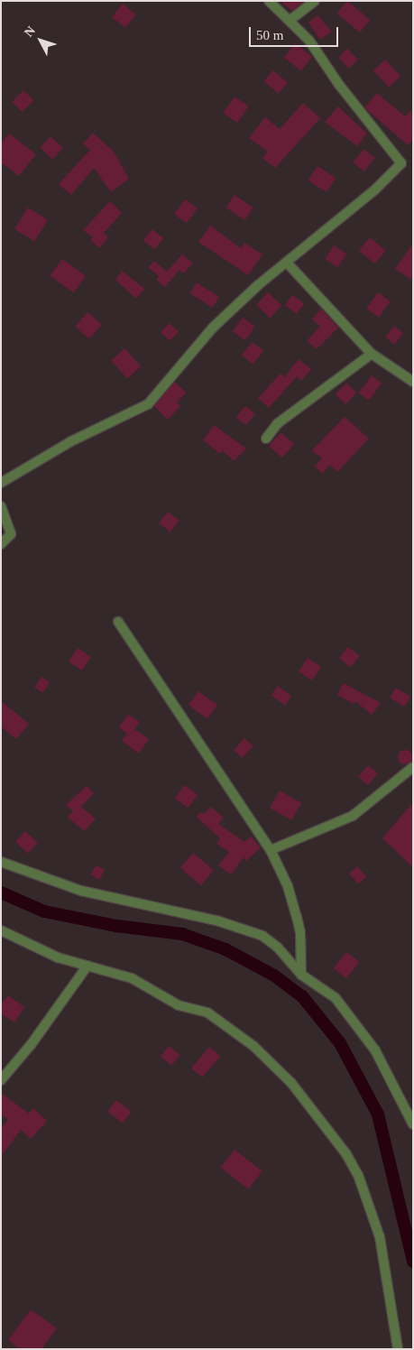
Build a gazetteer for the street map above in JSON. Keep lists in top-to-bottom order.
{
  "scale_bar": "50 m",
  "north": "top left"
}
